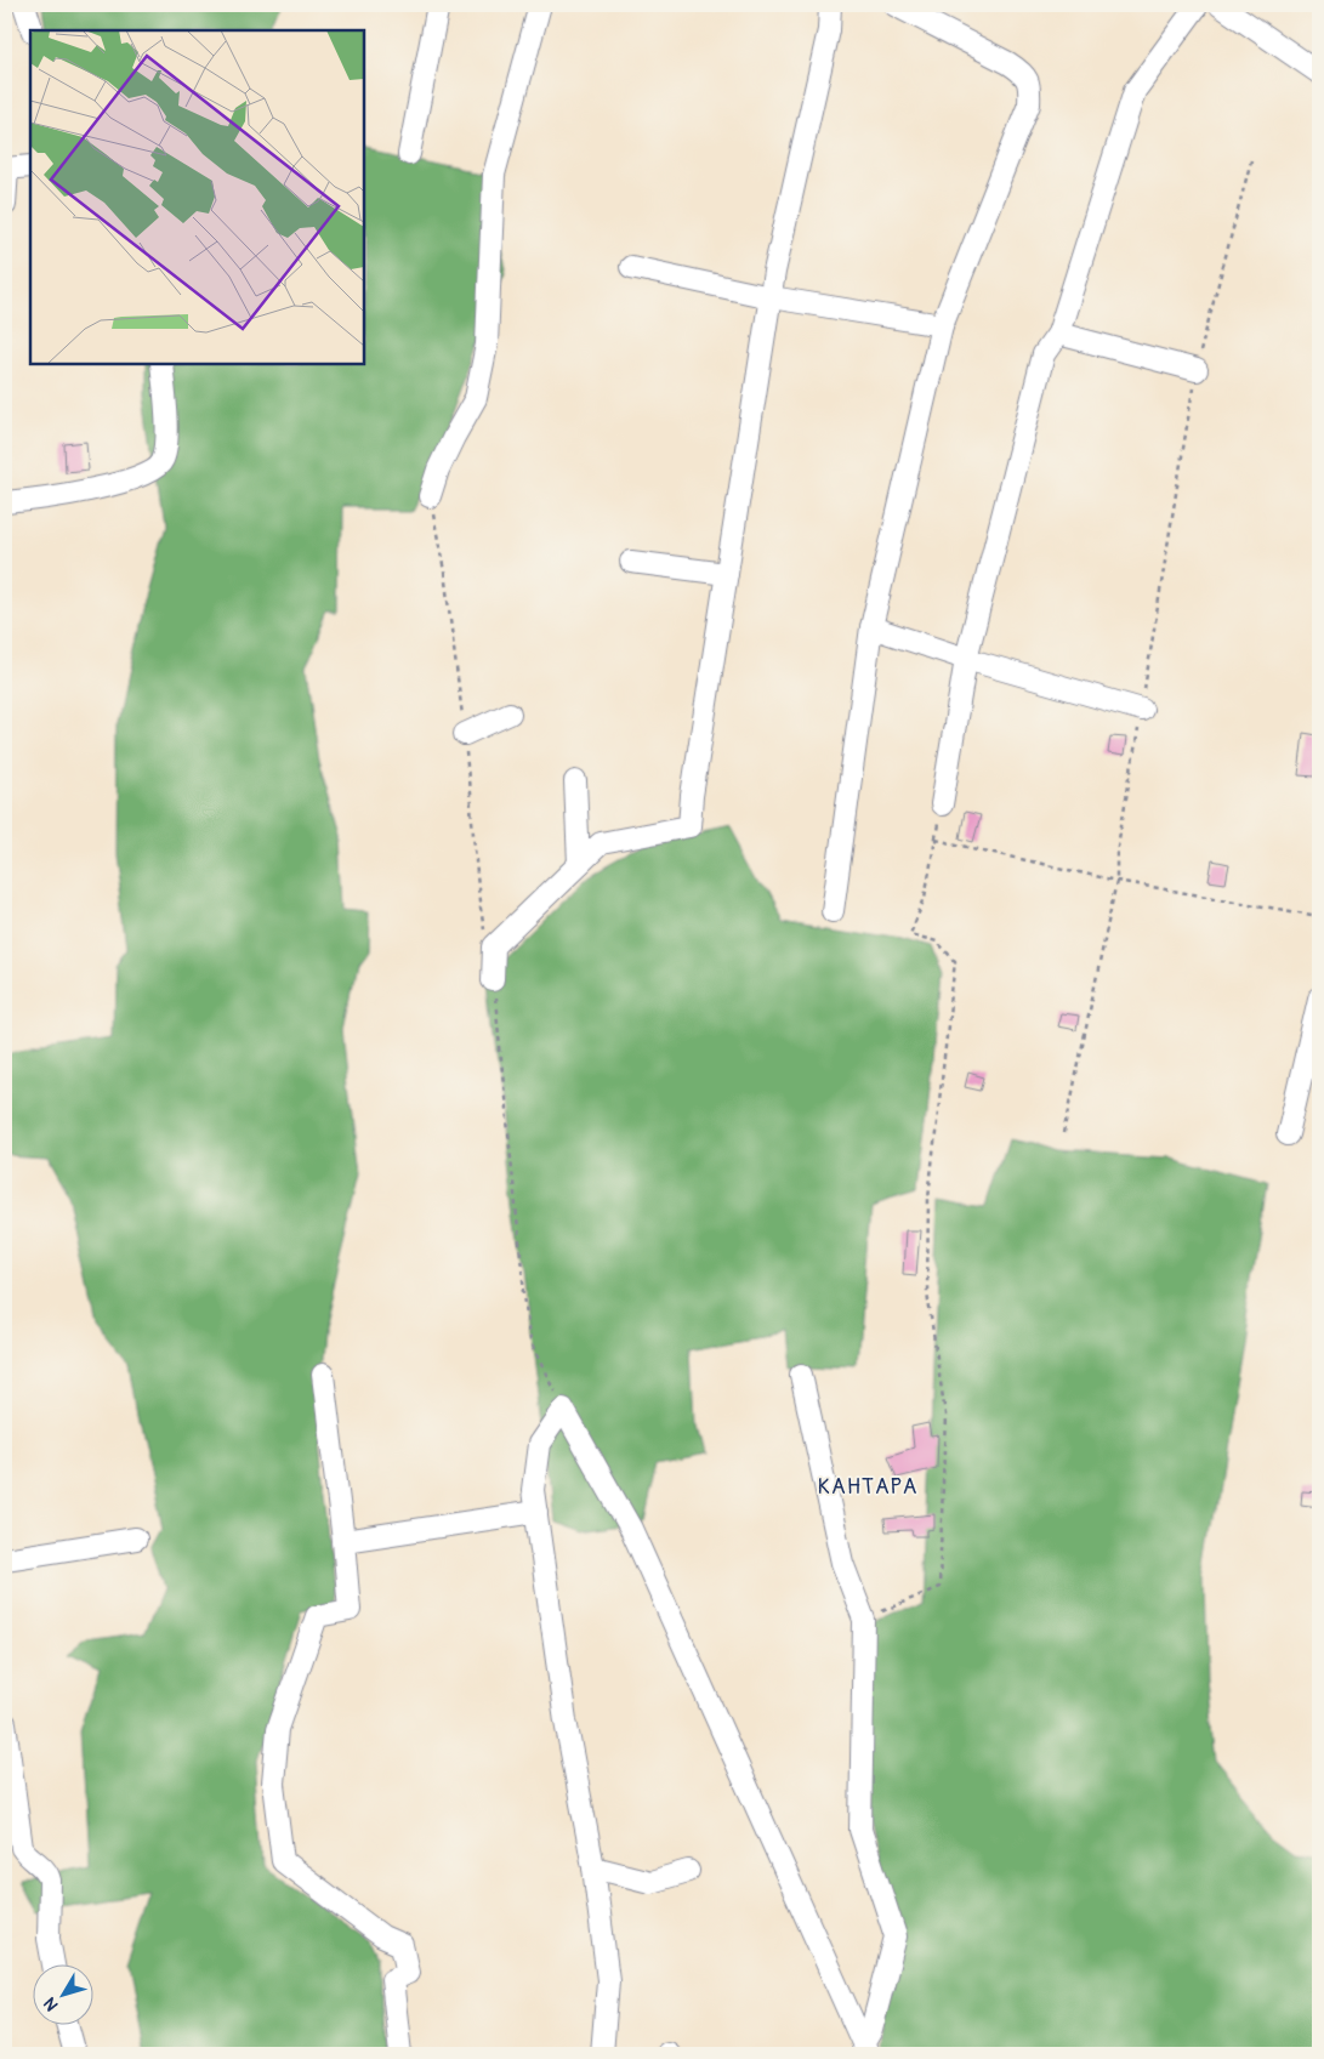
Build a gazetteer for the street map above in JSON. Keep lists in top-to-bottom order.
{
  "districts": ["КАНТАРА"],
  "north": "bottom left"
}
